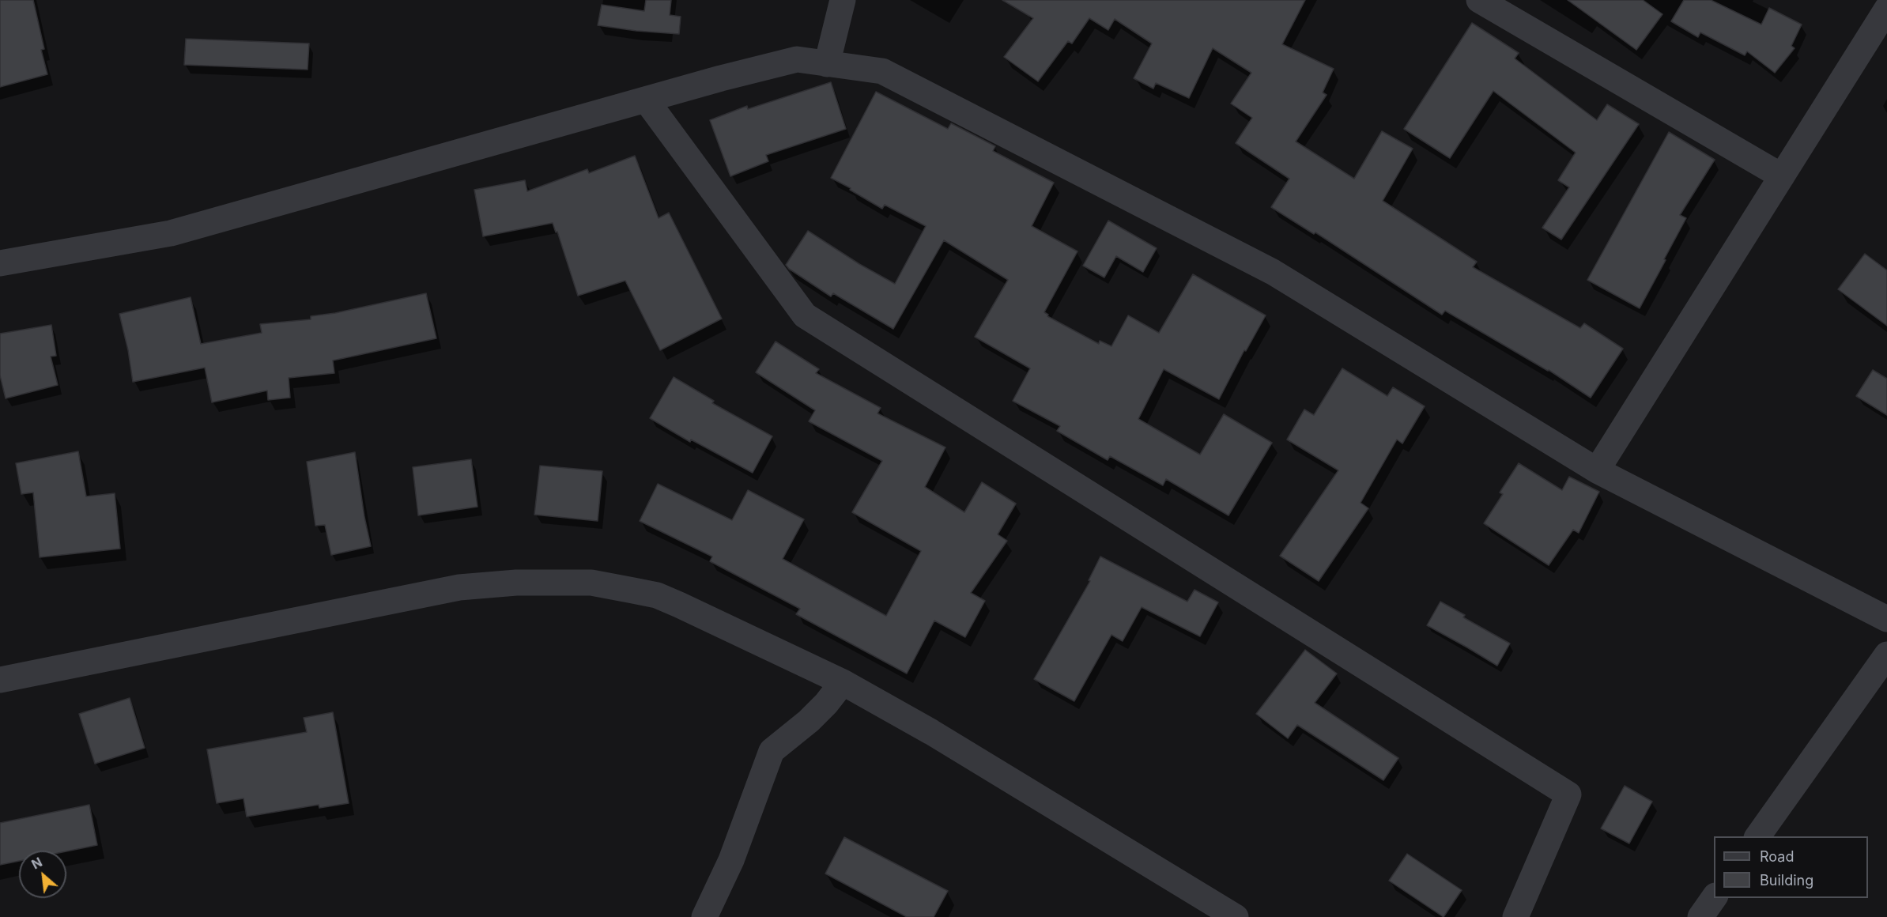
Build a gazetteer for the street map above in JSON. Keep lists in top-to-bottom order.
{
  "legend": ["Road", "Building"],
  "north": "top left"
}
